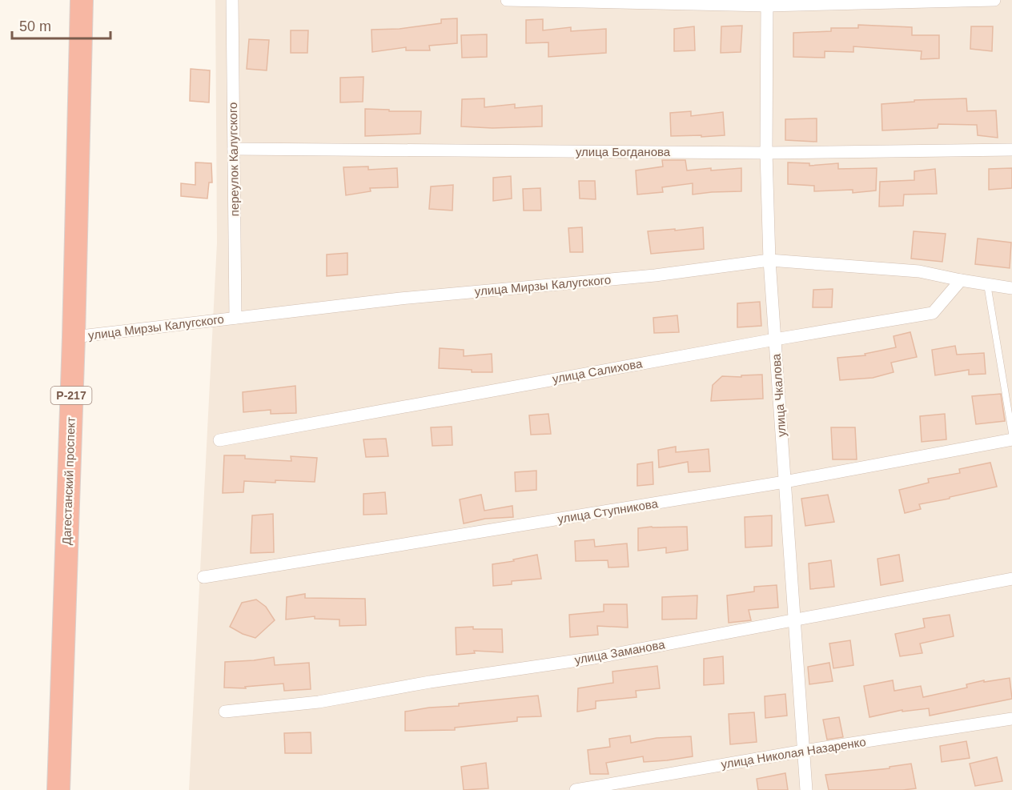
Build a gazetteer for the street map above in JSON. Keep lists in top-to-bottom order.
{
  "streets": {
    "highway": ["Р-217", "Дагестанский проспект"],
    "street": [
      "улица Богданова",
      "переулок Калугского",
      "улица Мирзы Калугского",
      "улица Салихова",
      "улица Чкалова",
      "улица Ступникова",
      "улица Заманова",
      "улица Николая Назаренко"
    ]
  },
  "crossings": [
    ["улица Богданова", "переулок Калугского"],
    ["улица Богданова", "улица Чкалова"],
    ["переулок Калугского", "улица Мирзы Калугского"],
    ["улица Мирзы Калугского", "улица Салихова"],
    ["улица Мирзы Калугского", "улица Чкалова"],
    ["улица Мирзы Калугского", "Дагестанский проспект"],
    ["улица Салихова", "улица Чкалова"],
    ["улица Чкалова", "улица Ступникова"],
    ["улица Чкалова", "улица Заманова"],
    ["улица Чкалова", "улица Николая Назаренко"]
  ],
  "scale_bar": "50 m"
}
